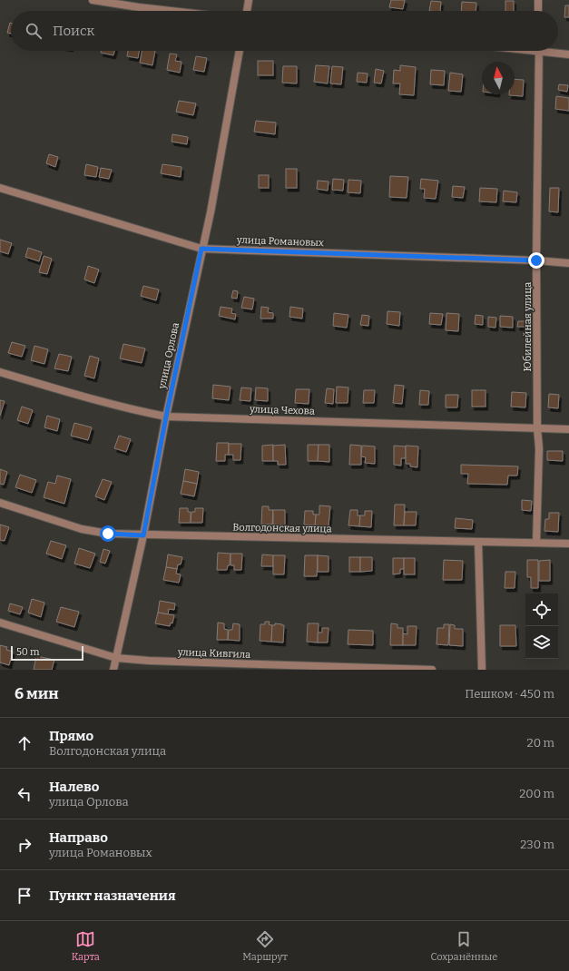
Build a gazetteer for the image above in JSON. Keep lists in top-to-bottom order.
{
  "streets": {
    "street": [
      "улица Романовых",
      "Юбилейная улица",
      "улица Орлова",
      "улица Чехова",
      "Волгодонская улица",
      "улица Кивгила"
    ]
  },
  "crossings": [
    ["улица Романовых", "Юбилейная улица"],
    ["улица Романовых", "улица Орлова"],
    ["Юбилейная улица", "улица Чехова"],
    ["Юбилейная улица", "Волгодонская улица"],
    ["улица Орлова", "улица Чехова"],
    ["улица Орлова", "Волгодонская улица"],
    ["улица Орлова", "улица Кивгила"]
  ],
  "scale_bar": "50 m",
  "north": "top",
  "page": {
    "search": "Поиск",
    "scale": "50 m",
    "heading": ["6 мин", "Пешком · 450 m"],
    "list": [
      ["Прямо", "Волгодонская улица", "20 m"],
      ["Налево", "улица Орлова", "200 m"],
      ["Направо", "улица Романовых", "230 m"],
      "Пункт назначения"
    ],
    "nav": ["Карта", "Маршрут", "Сохранённые"]
  }
}
